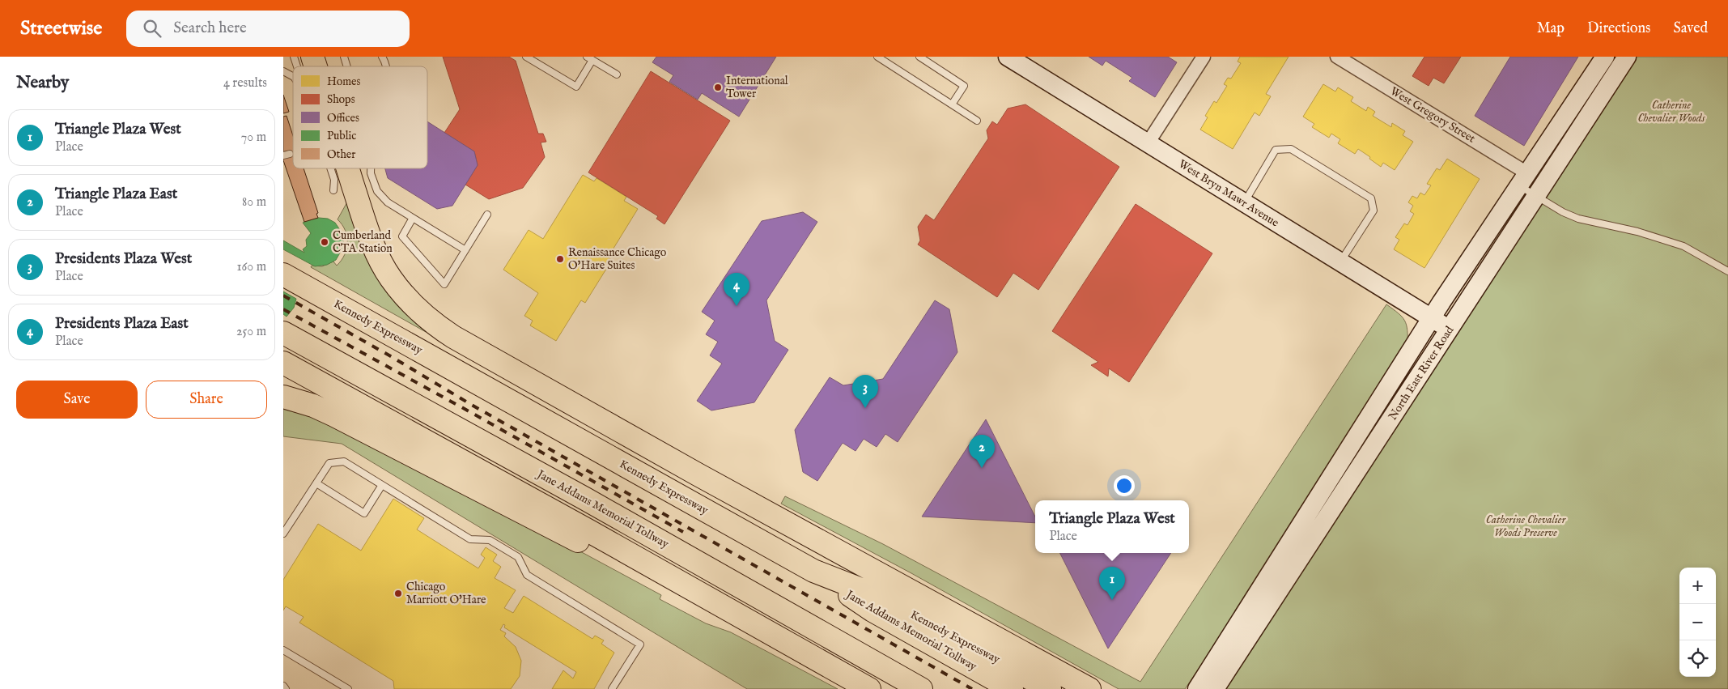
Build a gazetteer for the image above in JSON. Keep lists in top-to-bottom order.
{
  "streets": {
    "highway": ["Kennedy Expressway", "Jane Addams Memorial Tollway"],
    "main road": ["West Bryn Mawr Avenue", "North East River Road"],
    "street": ["West Gregory Street"]
  },
  "crossings": [
    ["West Gregory Street", "North East River Road"],
    ["West Bryn Mawr Avenue", "North East River Road"],
    ["Kennedy Expressway", "Jane Addams Memorial Tollway"]
  ],
  "parks": ["Catherine Chevalier Woods", "Catherine Chevalier Woods Preserve"],
  "places": [
    "International Tower",
    "Cumberland CTA Station",
    "Renaissance Chicago O'Hare Suites",
    "Chicago Marriott O'Hare"
  ],
  "legend": [
    "Homes",
    "Shops",
    "Offices",
    "Public",
    "Other"
  ],
  "page": {
    "header": "Streetwise",
    "search": "Search here",
    "nav": ["Map", "Directions", "Saved"],
    "heading": ["Nearby", "4 results"],
    "list": [
      {
        "mark": "1",
        "name": "Triangle Plaza West",
        "note": "Place",
        "value": "70 m"
      },
      {
        "mark": "2",
        "name": "Triangle Plaza East",
        "note": "Place",
        "value": "80 m"
      },
      {
        "mark": "3",
        "name": "Presidents Plaza West",
        "note": "Place",
        "value": "160 m"
      },
      {
        "mark": "4",
        "name": "Presidents Plaza East",
        "note": "Place",
        "value": "250 m"
      }
    ],
    "pins": [
      "4",
      "3",
      "2",
      "1"
    ],
    "buttons": ["Save", "Share"],
    "popup": ["Triangle Plaza West", "Place"],
    "map_buttons": ["+", "−"]
  }
}
